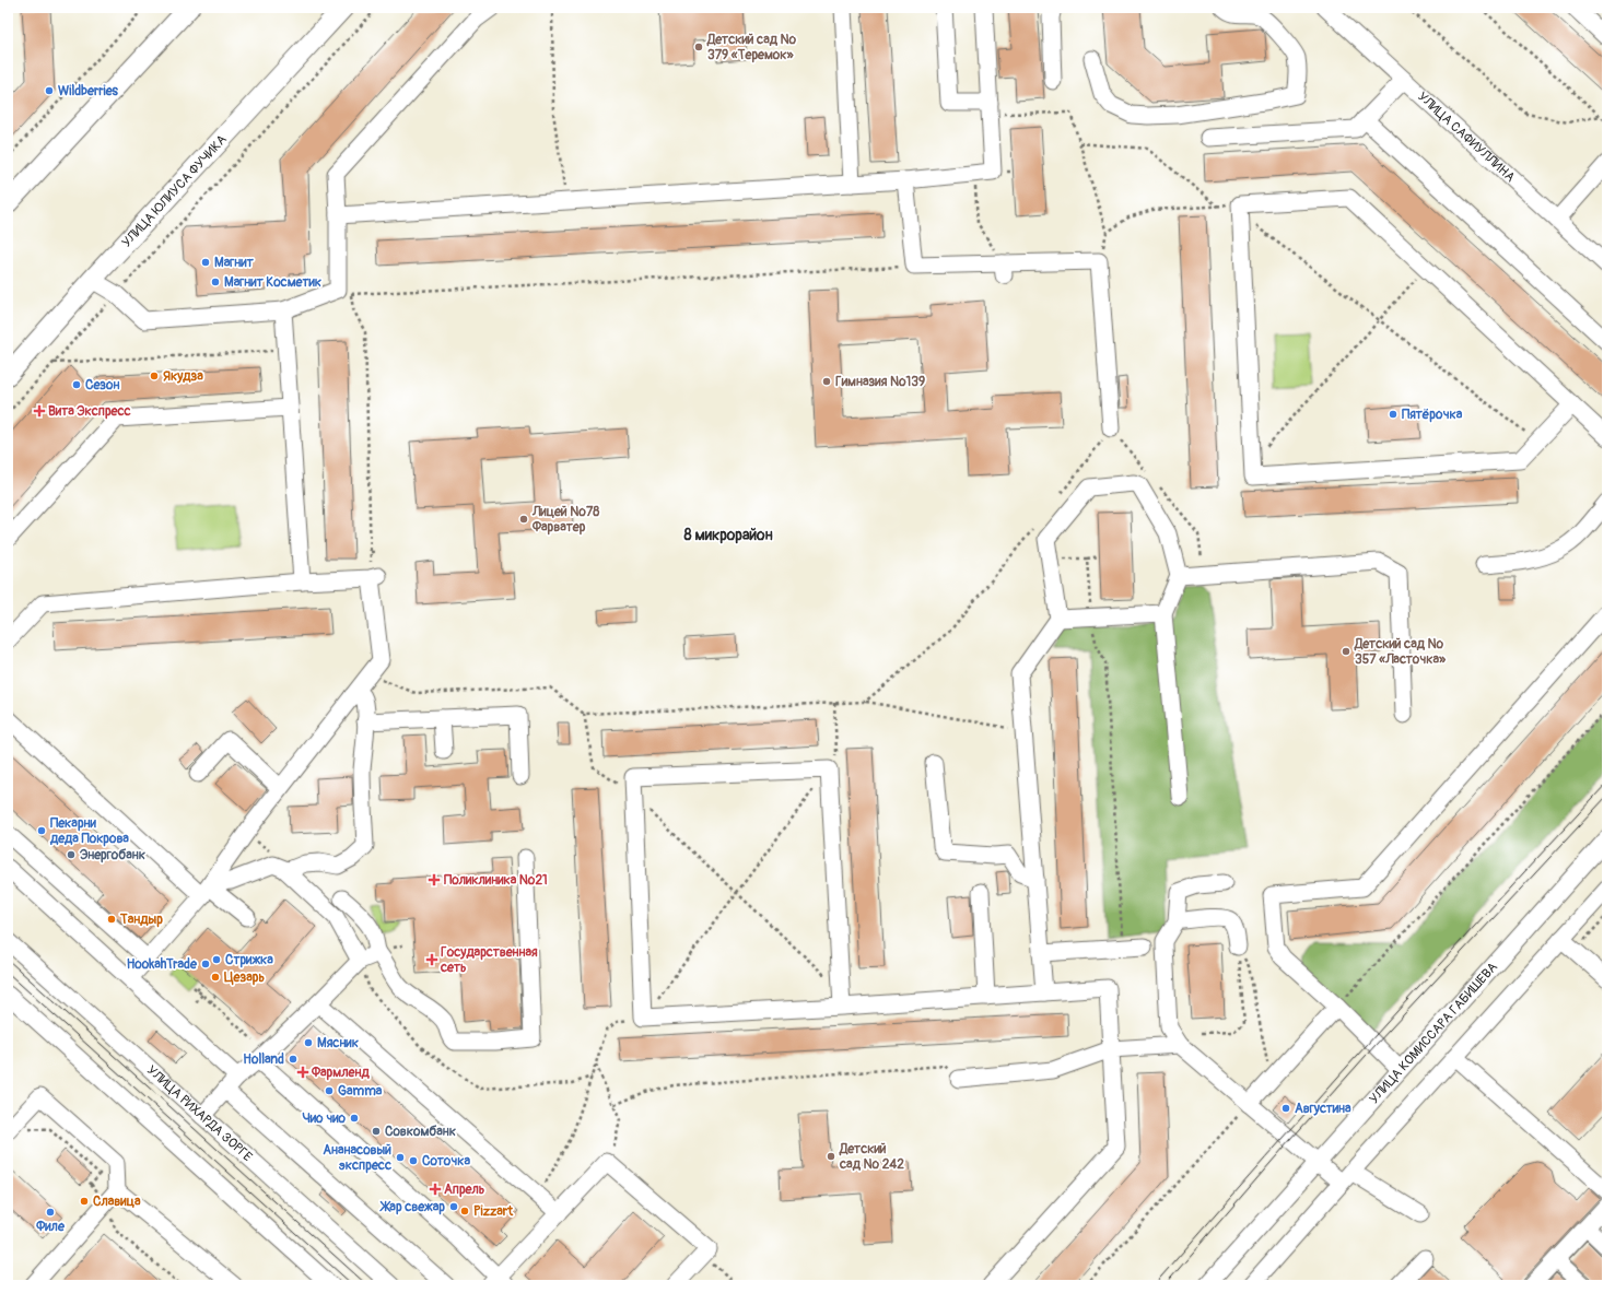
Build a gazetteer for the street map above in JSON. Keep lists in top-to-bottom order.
{
  "streets": {
    "main road": ["УЛИЦА ЮЛИУСА ФУЧИКА"],
    "street": ["УЛИЦА САФИУЛЛИНА", "УЛИЦА КОМИССАРА ГАБИШЕВА", "УЛИЦА РИХАРДА ЗОРГЕ"]
  },
  "districts": ["8 микрорайон"],
  "places": {
    "other": [
      "Детский сад № 379 «Теремок»",
      "Wildberries",
      "Магнит",
      "Магнит Косметик",
      "Якудза",
      "Гимназия №139",
      "Сезон",
      "Пятёрочка",
      "Лицей №78 Фарватер",
      "Детский сад № 357 «Ласточка»",
      "Пекарни деда Покрова",
      "Энергобанк",
      "Тандыр",
      "Стрижка",
      "HookahTrade",
      "Цезарь",
      "Мясник",
      "Holland",
      "Gamma",
      "Августина",
      "Чио чио",
      "Совкомбанк",
      "Детский сад № 242",
      "Ананасовый экспресс",
      "Соточка",
      "Славица",
      "Жар свежар",
      "Pizzart",
      "Филе"
    ],
    "health": [
      "Вита Экспресс",
      "Поликлиника №21",
      "Государственная сеть",
      "Фармленд",
      "Апрель"
    ]
  }
}
